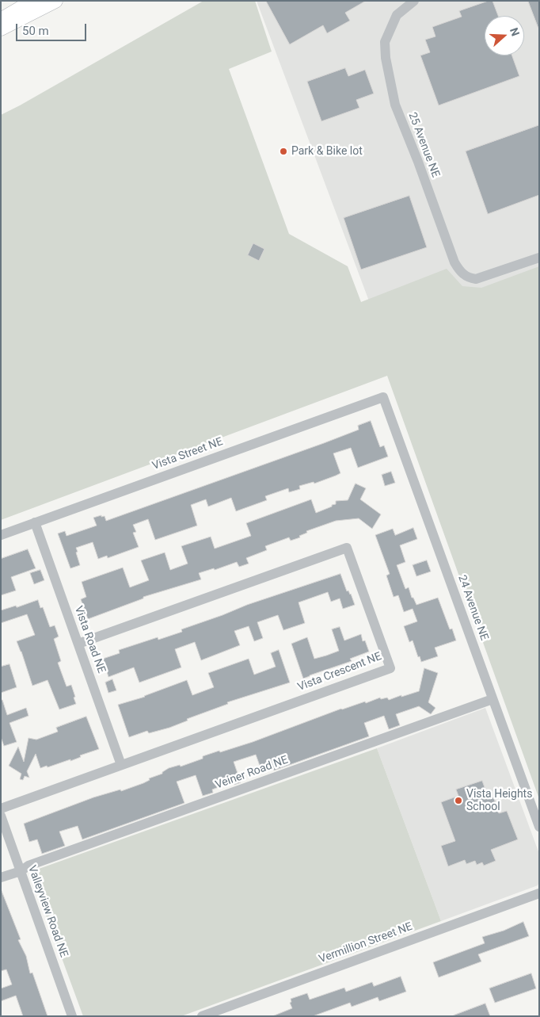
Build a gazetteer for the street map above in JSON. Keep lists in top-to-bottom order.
{
  "streets": {
    "street": [
      "25 Avenue NE",
      "Vista Street NE",
      "24 Avenue NE",
      "Vista Road NE",
      "Vista Crescent NE",
      "Veiner Road NE",
      "Valleyview Road NE",
      "Vermillion Street NE"
    ]
  },
  "crossings": [
    ["Vista Street NE", "24 Avenue NE"],
    ["Vista Street NE", "Vista Road NE"],
    ["24 Avenue NE", "Veiner Road NE"],
    ["Vista Road NE", "Vista Crescent NE"],
    ["Veiner Road NE", "Valleyview Road NE"]
  ],
  "places": ["Park & Bike lot", "Vista Heights School"],
  "scale_bar": "50 m",
  "north": "right"
}
